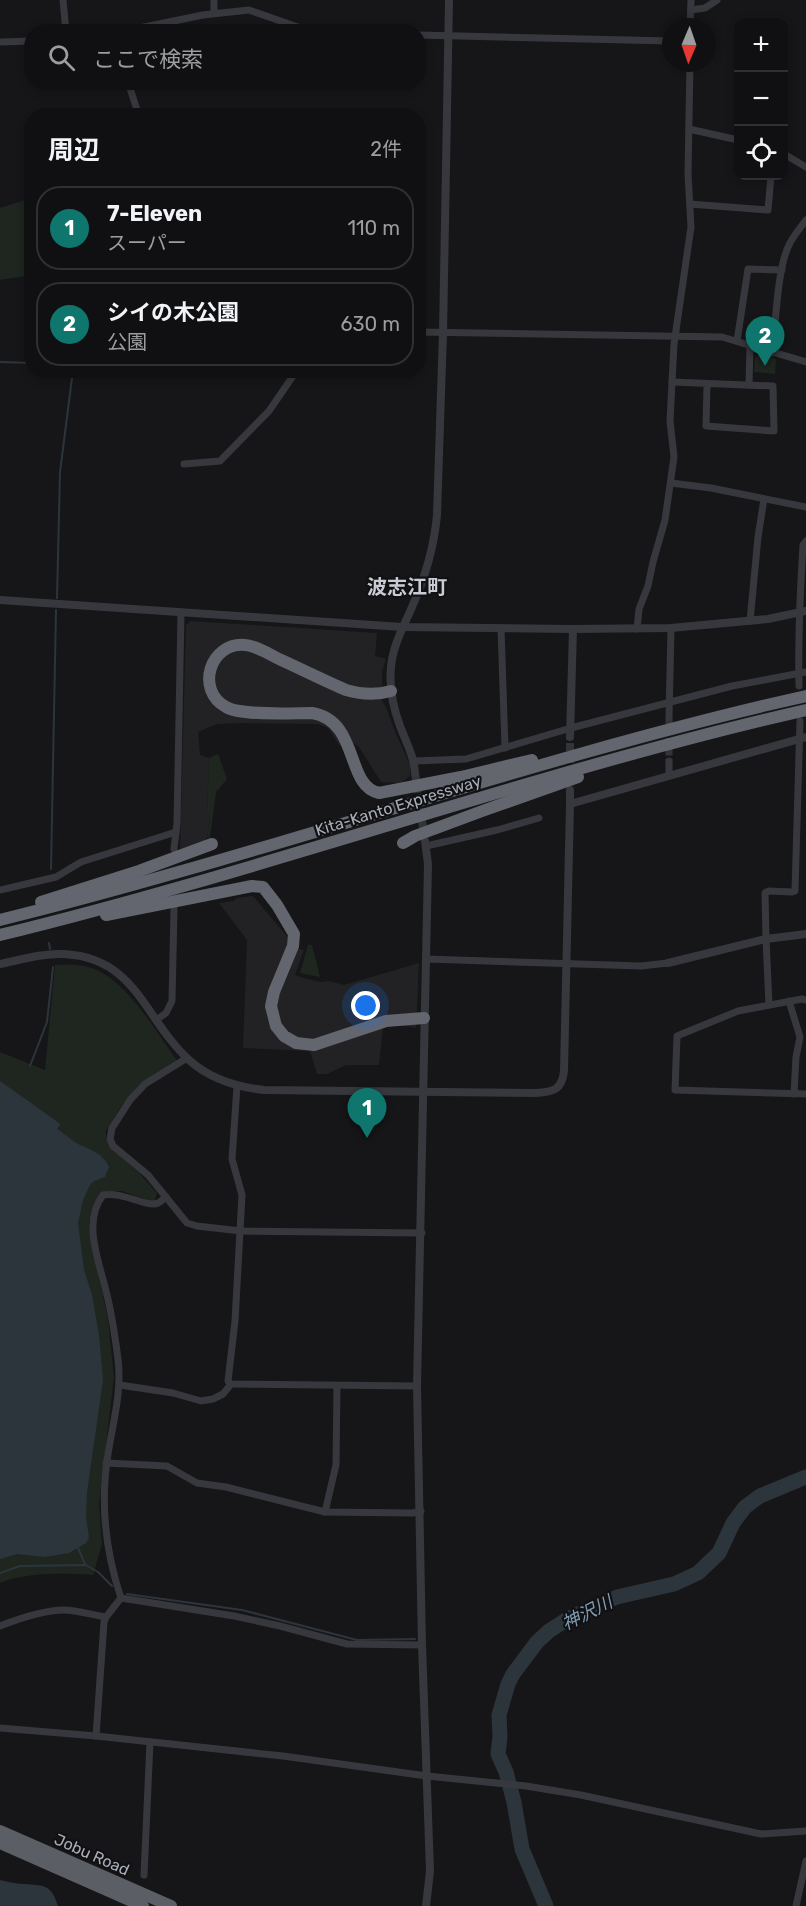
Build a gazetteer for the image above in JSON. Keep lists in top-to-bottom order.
{
  "streets": {
    "highway": ["Kita-Kanto Expressway", "Jobu Road"]
  },
  "districts": ["波志江町"],
  "water": ["神沢川"],
  "north": "bottom",
  "page": {
    "map_buttons": ["+", "−"],
    "search": "ここで検索",
    "heading": ["周辺", "2件"],
    "list": [
      {
        "mark": "1",
        "name": "7-Eleven",
        "note": "スーパー",
        "value": "110 m"
      },
      {
        "mark": "2",
        "name": "シイの木公園",
        "note": "公園",
        "value": "630 m"
      }
    ],
    "pins": ["2", "1"]
  }
}
